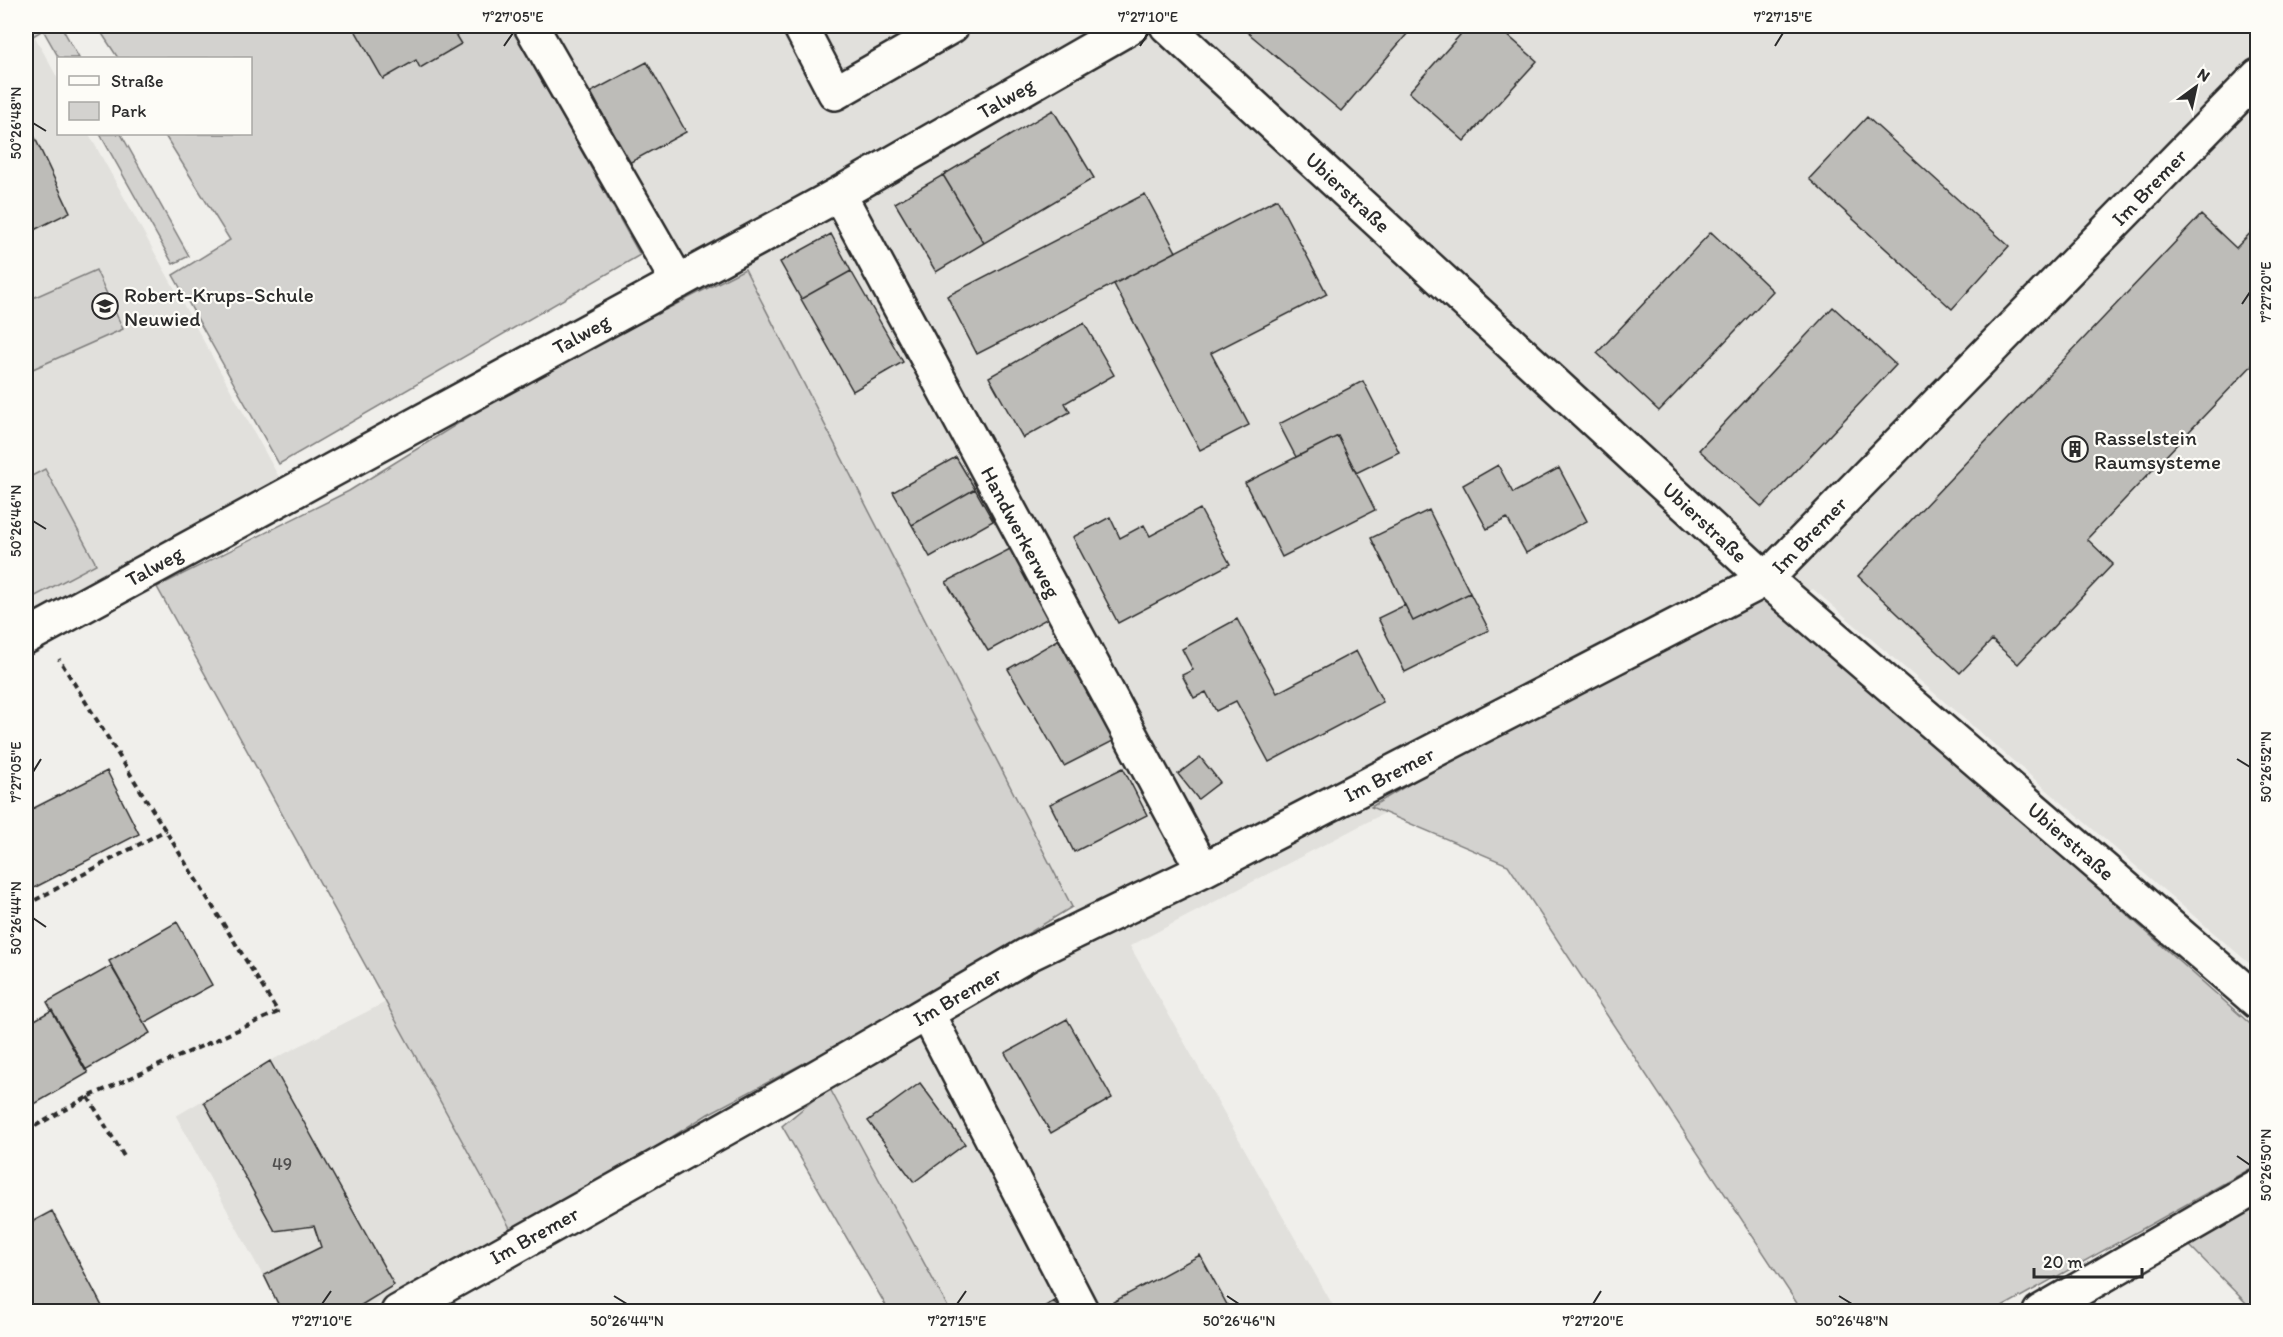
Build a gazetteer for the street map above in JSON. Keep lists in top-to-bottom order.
{
  "streets": {
    "street": [
      "Talweg",
      "Im Bremer",
      "Ubierstraße",
      "Handwerkerweg"
    ]
  },
  "crossings": [
    ["Talweg", "Handwerkerweg"],
    ["Im Bremer", "Ubierstraße"],
    ["Im Bremer", "Handwerkerweg"]
  ],
  "places": {
    "school or university": ["Robert-Krups-Schule Neuwied"],
    "building": ["Rasselstein Raumsysteme"]
  },
  "house_numbers": ["49"],
  "legend": ["Straße", "Park"],
  "scale_bar": "20 m",
  "north": "top right",
  "coordinates": [
    "7°27'05\"E",
    "7°27'10\"E",
    "7°27'15\"E",
    "50°26'48\"N",
    "7°27'20\"E",
    "50°26'46\"N",
    "50°26'52\"N",
    "50°26'44\"N",
    "50°26'50\"N"
  ]
}
